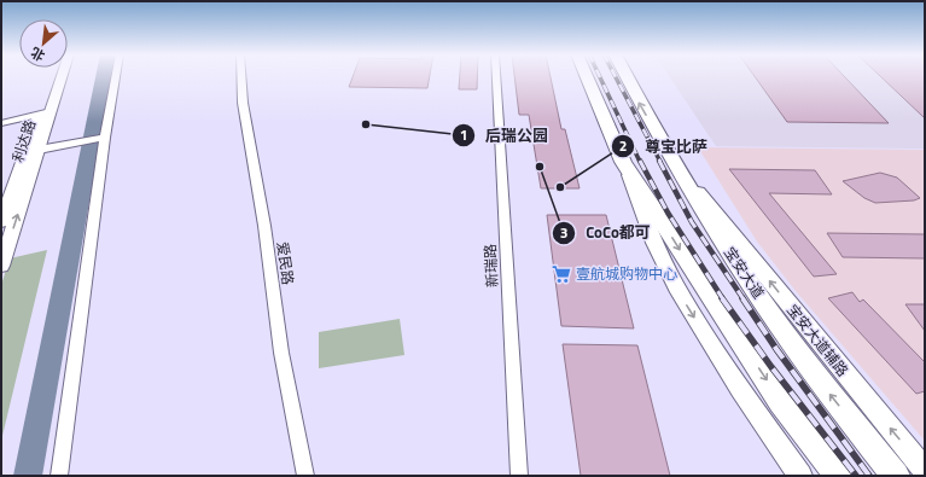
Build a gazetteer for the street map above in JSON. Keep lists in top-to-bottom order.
{
  "streets": {
    "main road": ["宝安大道", "宝安大道辅路"],
    "street": ["利达路", "爱民路", "新瑞路"]
  },
  "crossings": [
    ["宝安大道", "宝安大道辅路"]
  ],
  "places": {
    "other": ["后瑞公园", "CoCo都可", "尊宝比萨"],
    "supermarket": ["壹航城购物中心"]
  },
  "north": "bottom left"
}
